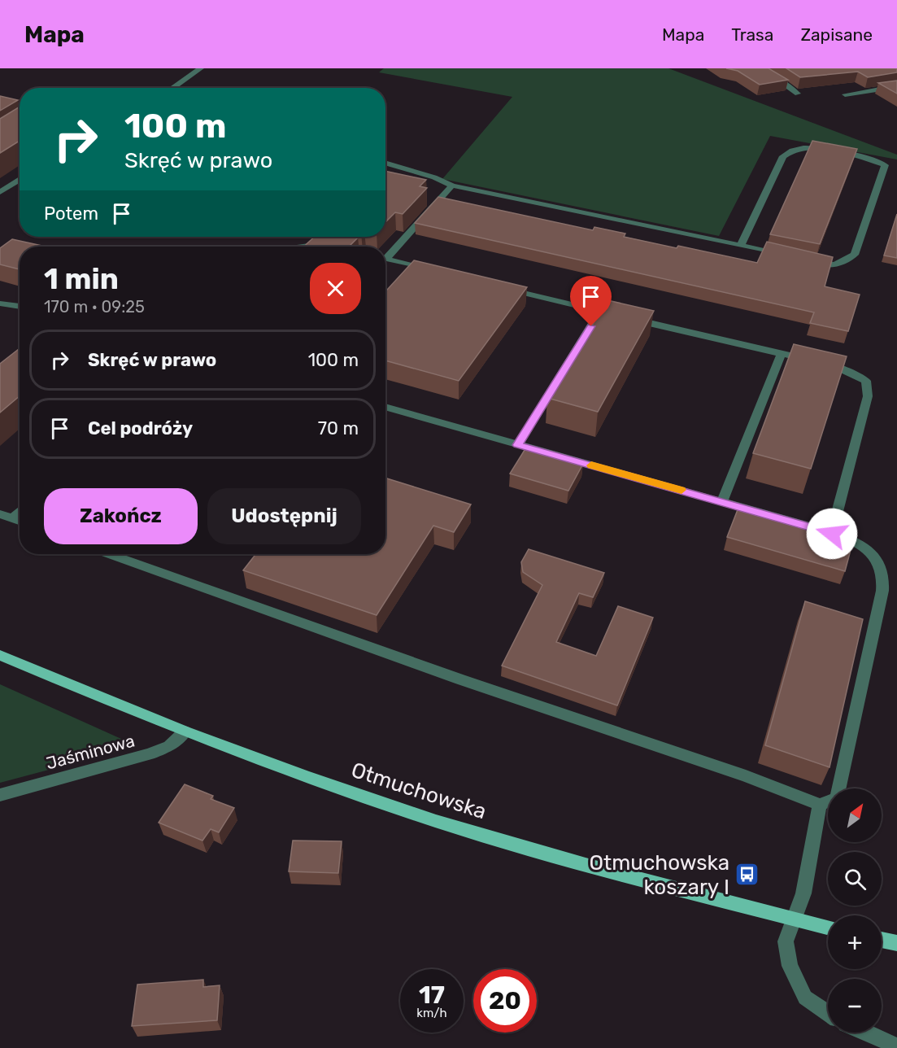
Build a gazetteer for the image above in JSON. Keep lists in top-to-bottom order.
{
  "streets": {
    "main road": ["Otmuchowska"],
    "street": ["Jaśminowa"]
  },
  "crossings": [
    ["Jaśminowa", "Otmuchowska"]
  ],
  "places": {
    "bus stop": ["Otmuchowska koszary I"]
  },
  "north": "top right",
  "page": {
    "header": "Mapa",
    "nav": ["Mapa", "Trasa", "Zapisane"],
    "turn": ["100 m", "Skręć w prawo"],
    "then": "Potem",
    "heading": ["1 min", "170 m · 09:25"],
    "list": [
      {
        "name": "Skręć w prawo",
        "value": "100 m"
      },
      {
        "name": "Cel podróży",
        "value": "70 m"
      }
    ],
    "buttons": ["Zakończ", "Udostępnij"],
    "map_buttons": ["+", "−"],
    "speed": "17 km/h",
    "limit": "20"
  }
}
